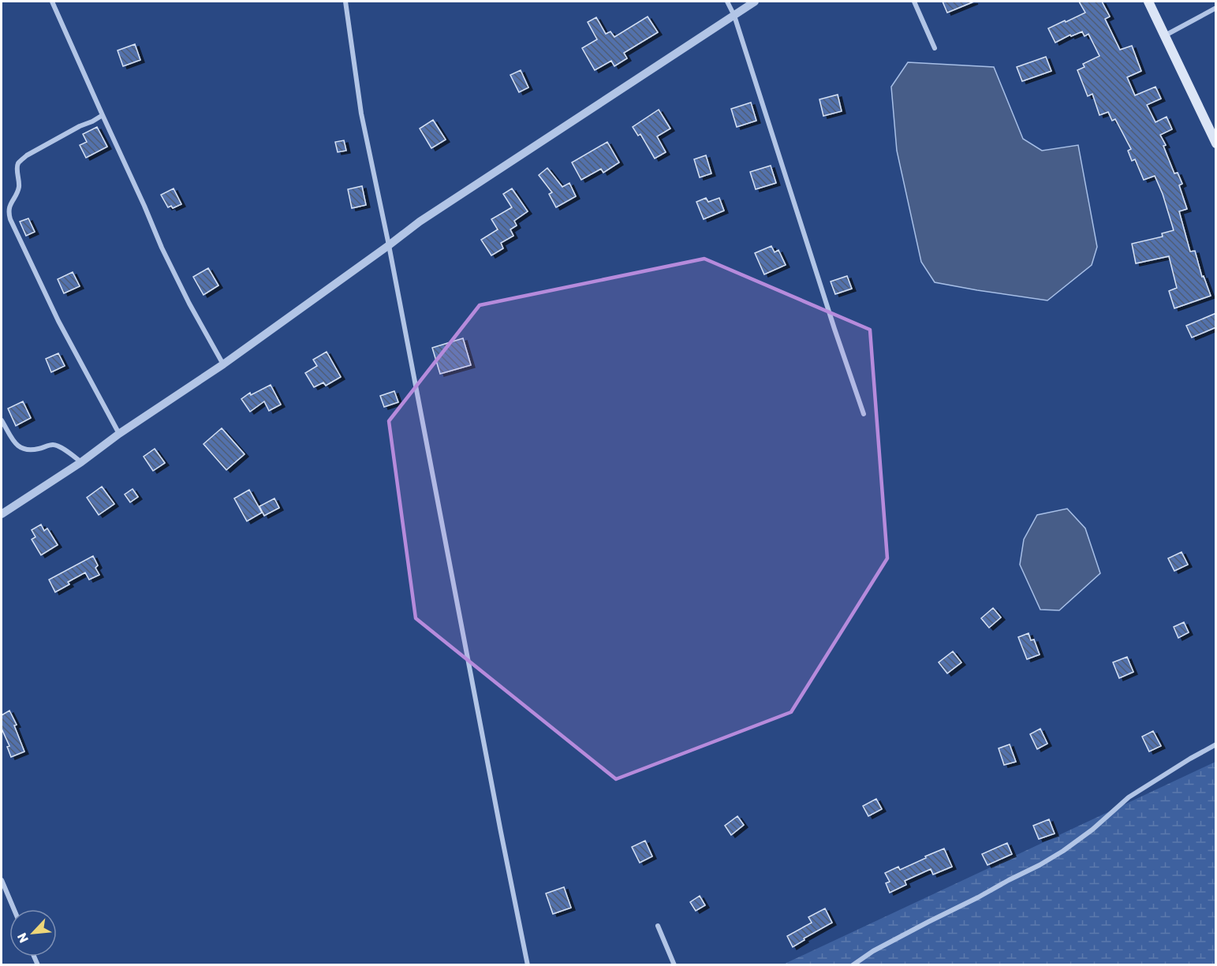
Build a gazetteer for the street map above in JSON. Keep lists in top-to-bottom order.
{
  "north": "bottom left"
}
